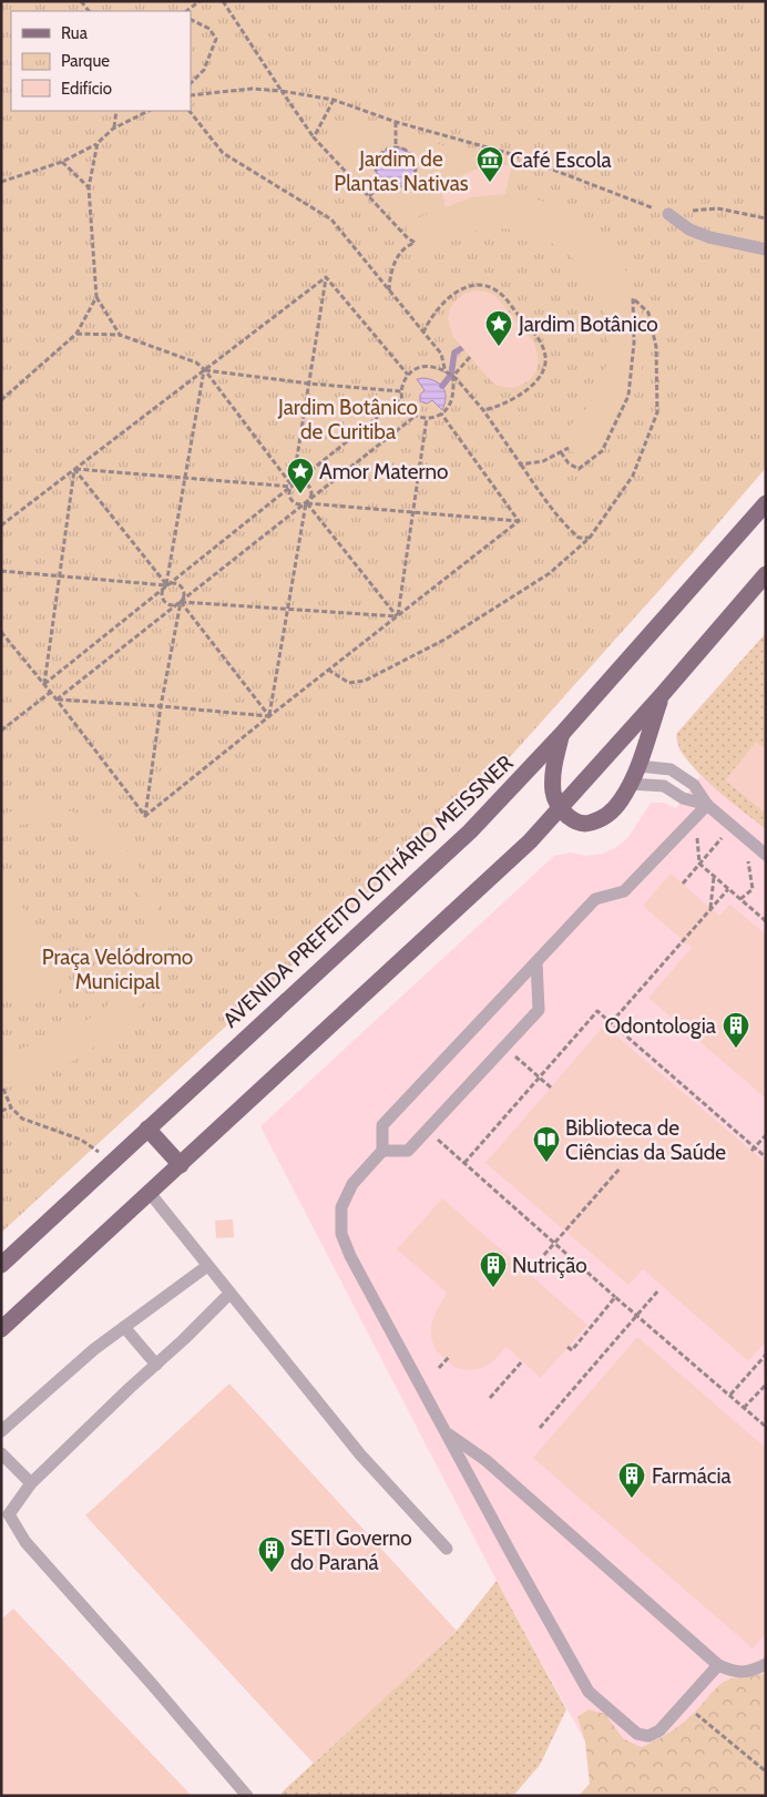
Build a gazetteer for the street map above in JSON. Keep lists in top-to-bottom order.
{
  "streets": {
    "main road": ["AVENIDA PREFEITO LOTHÁRIO MEISSNER"]
  },
  "parks": ["Jardim de Plantas Nativas", "Jardim Botânico de Curitiba", "Praça Velódromo Municipal"],
  "places": {
    "museum": ["Café Escola"],
    "place": ["Jardim Botânico", "Amor Materno"],
    "building": [
      "Odontologia",
      "Nutrição",
      "Farmácia",
      "SETI Governo do Paraná"
    ],
    "library": ["Biblioteca de Ciências da Saúde"]
  },
  "legend": ["Rua", "Parque", "Edifício"]
}
